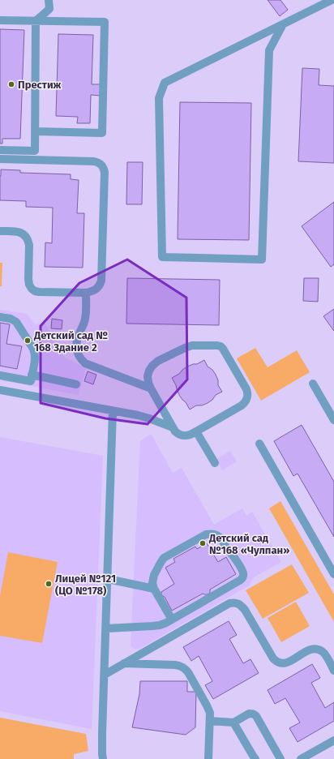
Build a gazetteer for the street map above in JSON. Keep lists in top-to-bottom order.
{
  "places": [
    "Престиж",
    "Детский сад № 168 Здание 2",
    "Детский сад №168 «Чулпан»",
    "Лицей №121 (ЦО №178)"
  ]
}
